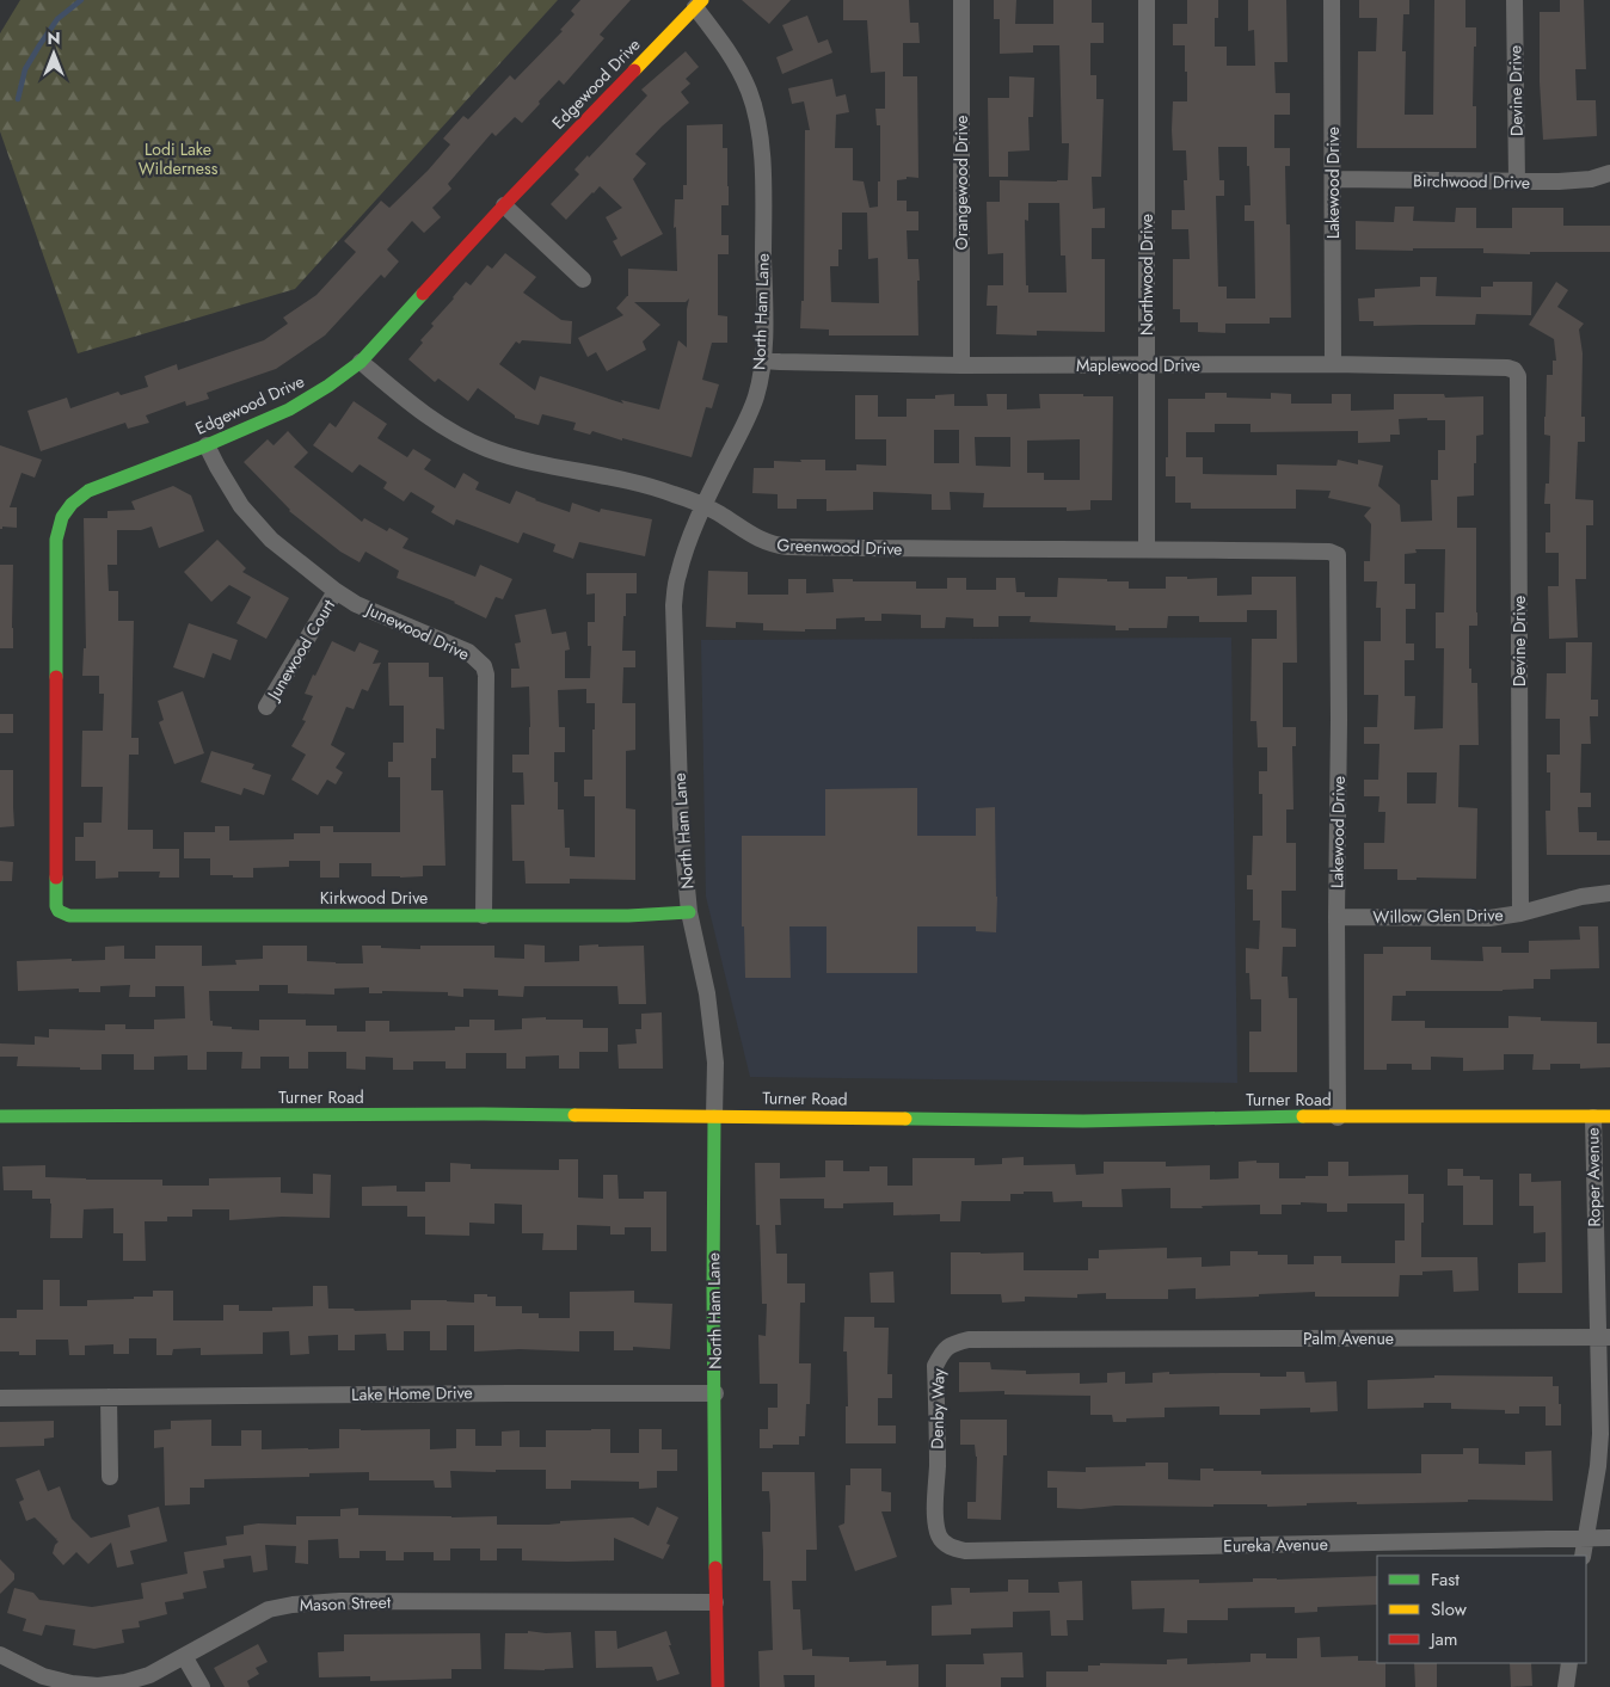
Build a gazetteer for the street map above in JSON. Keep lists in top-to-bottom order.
{
  "streets": {
    "main road": [
      "Edgewood Drive",
      "North Ham Lane",
      "Kirkwood Drive",
      "Turner Road"
    ],
    "street": [
      "Devine Drive",
      "Birchwood Drive",
      "Orangewood Drive",
      "Lakewood Drive",
      "Northwood Drive",
      "Maplewood Drive",
      "Greenwood Drive",
      "Junewood Drive",
      "Junewood Court",
      "Willow Glen Drive",
      "Roper Avenue",
      "Palm Avenue",
      "Lake Home Drive",
      "Denby Way",
      "Eureka Avenue",
      "Mason Street"
    ]
  },
  "crossings": [
    ["Edgewood Drive", "North Ham Lane"],
    ["Edgewood Drive", "Greenwood Drive"],
    ["Edgewood Drive", "Junewood Drive"],
    ["Edgewood Drive", "Kirkwood Drive"],
    ["Devine Drive", "Birchwood Drive"],
    ["Devine Drive", "Maplewood Drive"],
    ["Devine Drive", "Willow Glen Drive"],
    ["Birchwood Drive", "Lakewood Drive"],
    ["Orangewood Drive", "Maplewood Drive"],
    ["Lakewood Drive", "Maplewood Drive"],
    ["Lakewood Drive", "Greenwood Drive"],
    ["Lakewood Drive", "Willow Glen Drive"],
    ["Lakewood Drive", "Turner Road"],
    ["Northwood Drive", "Maplewood Drive"],
    ["Northwood Drive", "Greenwood Drive"],
    ["North Ham Lane", "Maplewood Drive"],
    ["North Ham Lane", "Greenwood Drive"],
    ["North Ham Lane", "Kirkwood Drive"],
    ["North Ham Lane", "Turner Road"],
    ["North Ham Lane", "Lake Home Drive"],
    ["North Ham Lane", "Mason Street"],
    ["Junewood Drive", "Junewood Court"],
    ["Junewood Drive", "Kirkwood Drive"],
    ["Turner Road", "Roper Avenue"],
    ["Roper Avenue", "Palm Avenue"],
    ["Roper Avenue", "Eureka Avenue"],
    ["Palm Avenue", "Denby Way"],
    ["Denby Way", "Eureka Avenue"]
  ],
  "parks": ["Lodi Lake Wilderness"],
  "legend": ["Fast", "Slow", "Jam"],
  "north": "top"
}
